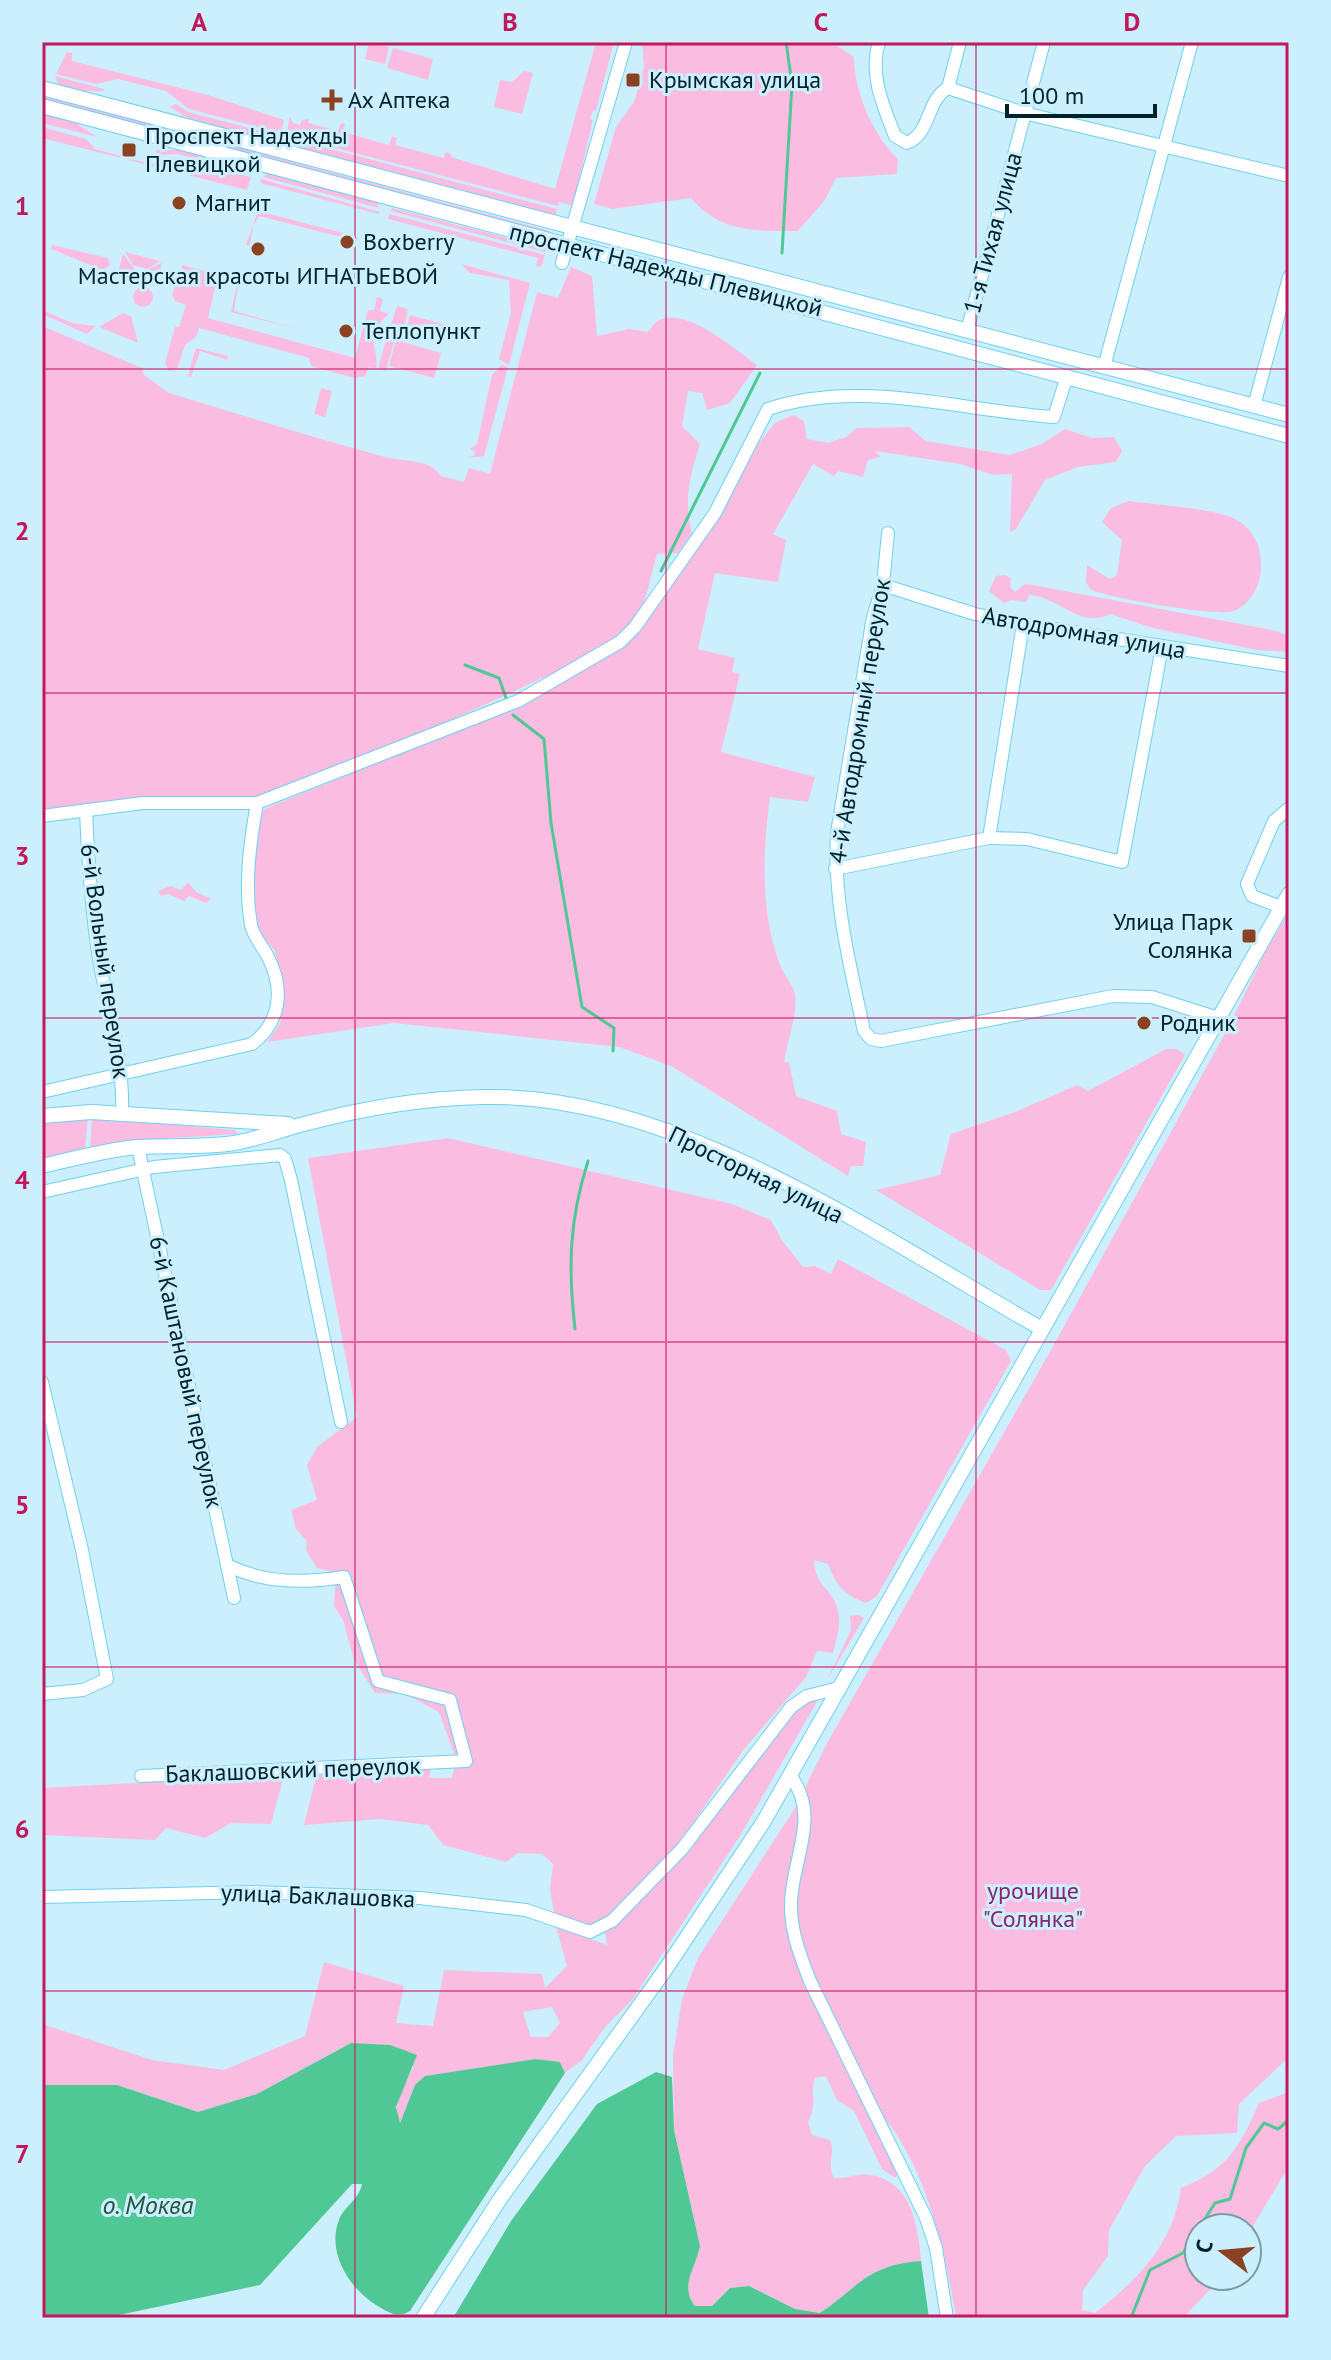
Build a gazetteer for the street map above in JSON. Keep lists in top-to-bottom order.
{
  "streets": {
    "main road": ["проспект Надежды Плевицкой", "Просторная улица"],
    "street": [
      "1-я Тихая улица",
      "Автодромная улица",
      "4-й Автодромный переулок",
      "6-й Вольный переулок",
      "6-й Каштановый переулок",
      "Баклашовский переулок",
      "улица Баклашовка"
    ]
  },
  "crossings": [
    ["1-я Тихая улица", "проспект Надежды Плевицкой"],
    ["Автодромная улица", "4-й Автодромный переулок"],
    ["6-й Вольный переулок", "Просторная улица"],
    ["Просторная улица", "6-й Каштановый переулок"],
    ["6-й Каштановый переулок", "Баклашовский переулок"]
  ],
  "water": ["о. Моква"],
  "parks": ["урочище \"Солянка\""],
  "places": {
    "transit": ["Крымская улица", "Проспект Надежды Плевицкой", "Улица Парк Солянка"],
    "health": ["Ах Аптека"],
    "other": [
      "Магнит",
      "Boxberry",
      "Мастерская красоты ИГНАТЬЕВОЙ",
      "Теплопункт",
      "Родник"
    ]
  },
  "scale_bar": "100 m",
  "north": "left",
  "grid": {
    "columns": [
      "A",
      "B",
      "C",
      "D"
    ],
    "rows": [
      "1",
      "2",
      "3",
      "4",
      "5",
      "6",
      "7"
    ]
  }
}
